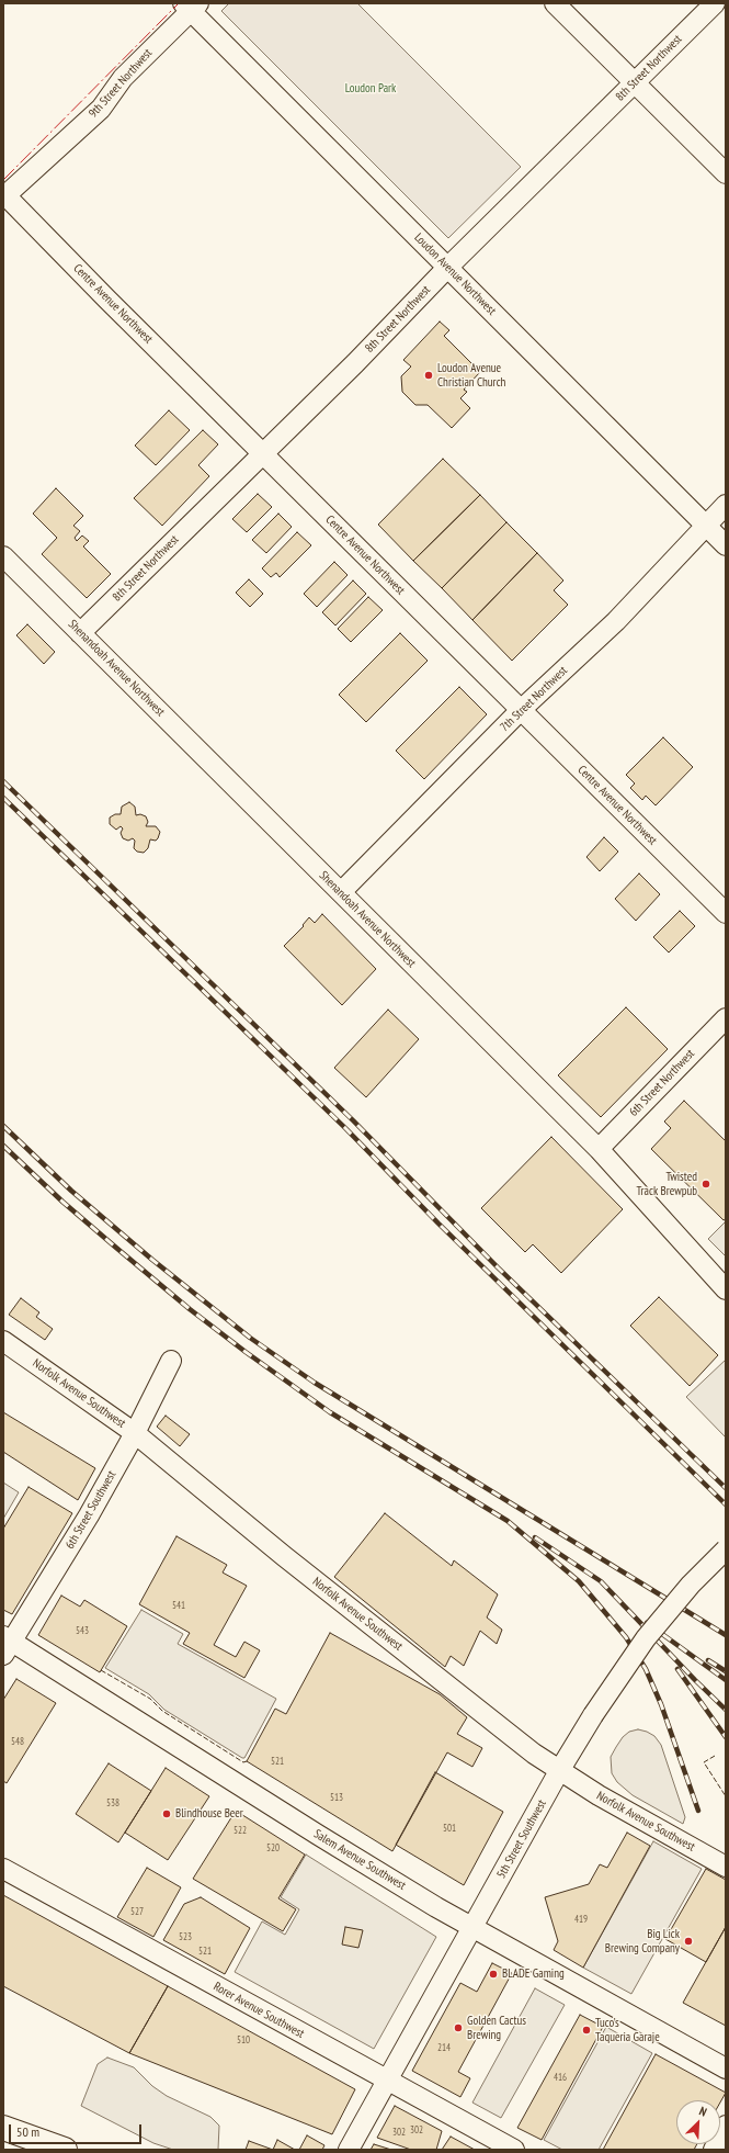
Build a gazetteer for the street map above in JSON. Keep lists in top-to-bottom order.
{
  "streets": {
    "street": [
      "8th Street Northwest",
      "9th Street Northwest",
      "Loudon Avenue Northwest",
      "Centre Avenue Northwest",
      "Shenandoah Avenue Northwest",
      "7th Street Northwest",
      "6th Street Northwest",
      "Norfolk Avenue Southwest",
      "6th Street Southwest",
      "5th Street Southwest",
      "Salem Avenue Southwest",
      "Rorer Avenue Southwest"
    ]
  },
  "crossings": [
    ["8th Street Northwest", "Loudon Avenue Northwest"],
    ["8th Street Northwest", "Centre Avenue Northwest"],
    ["8th Street Northwest", "Shenandoah Avenue Northwest"],
    ["9th Street Northwest", "Loudon Avenue Northwest"],
    ["9th Street Northwest", "Centre Avenue Northwest"],
    ["Loudon Avenue Northwest", "7th Street Northwest"],
    ["Centre Avenue Northwest", "7th Street Northwest"],
    ["Shenandoah Avenue Northwest", "7th Street Northwest"],
    ["Shenandoah Avenue Northwest", "6th Street Northwest"],
    ["Norfolk Avenue Southwest", "6th Street Southwest"],
    ["Norfolk Avenue Southwest", "5th Street Southwest"],
    ["6th Street Southwest", "Salem Avenue Southwest"],
    ["5th Street Southwest", "Salem Avenue Southwest"],
    ["5th Street Southwest", "Rorer Avenue Southwest"]
  ],
  "parks": ["Loudon Park"],
  "places": [
    "Loudon Avenue Christian Church",
    "Twisted Track Brewpub",
    "Blindhouse Beer",
    "Big Lick Brewing Company",
    "BLADE Gaming",
    "Golden Cactus Brewing",
    "Tuco’s Taqueria Garaje"
  ],
  "house_numbers": [
    "541",
    "543",
    "548",
    "521",
    "513",
    "538",
    "501",
    "522",
    "520",
    "527",
    "419",
    "523",
    "521",
    "510",
    "214",
    "416",
    "302",
    "302"
  ],
  "scale_bar": "50 m",
  "north": "top right"
}
